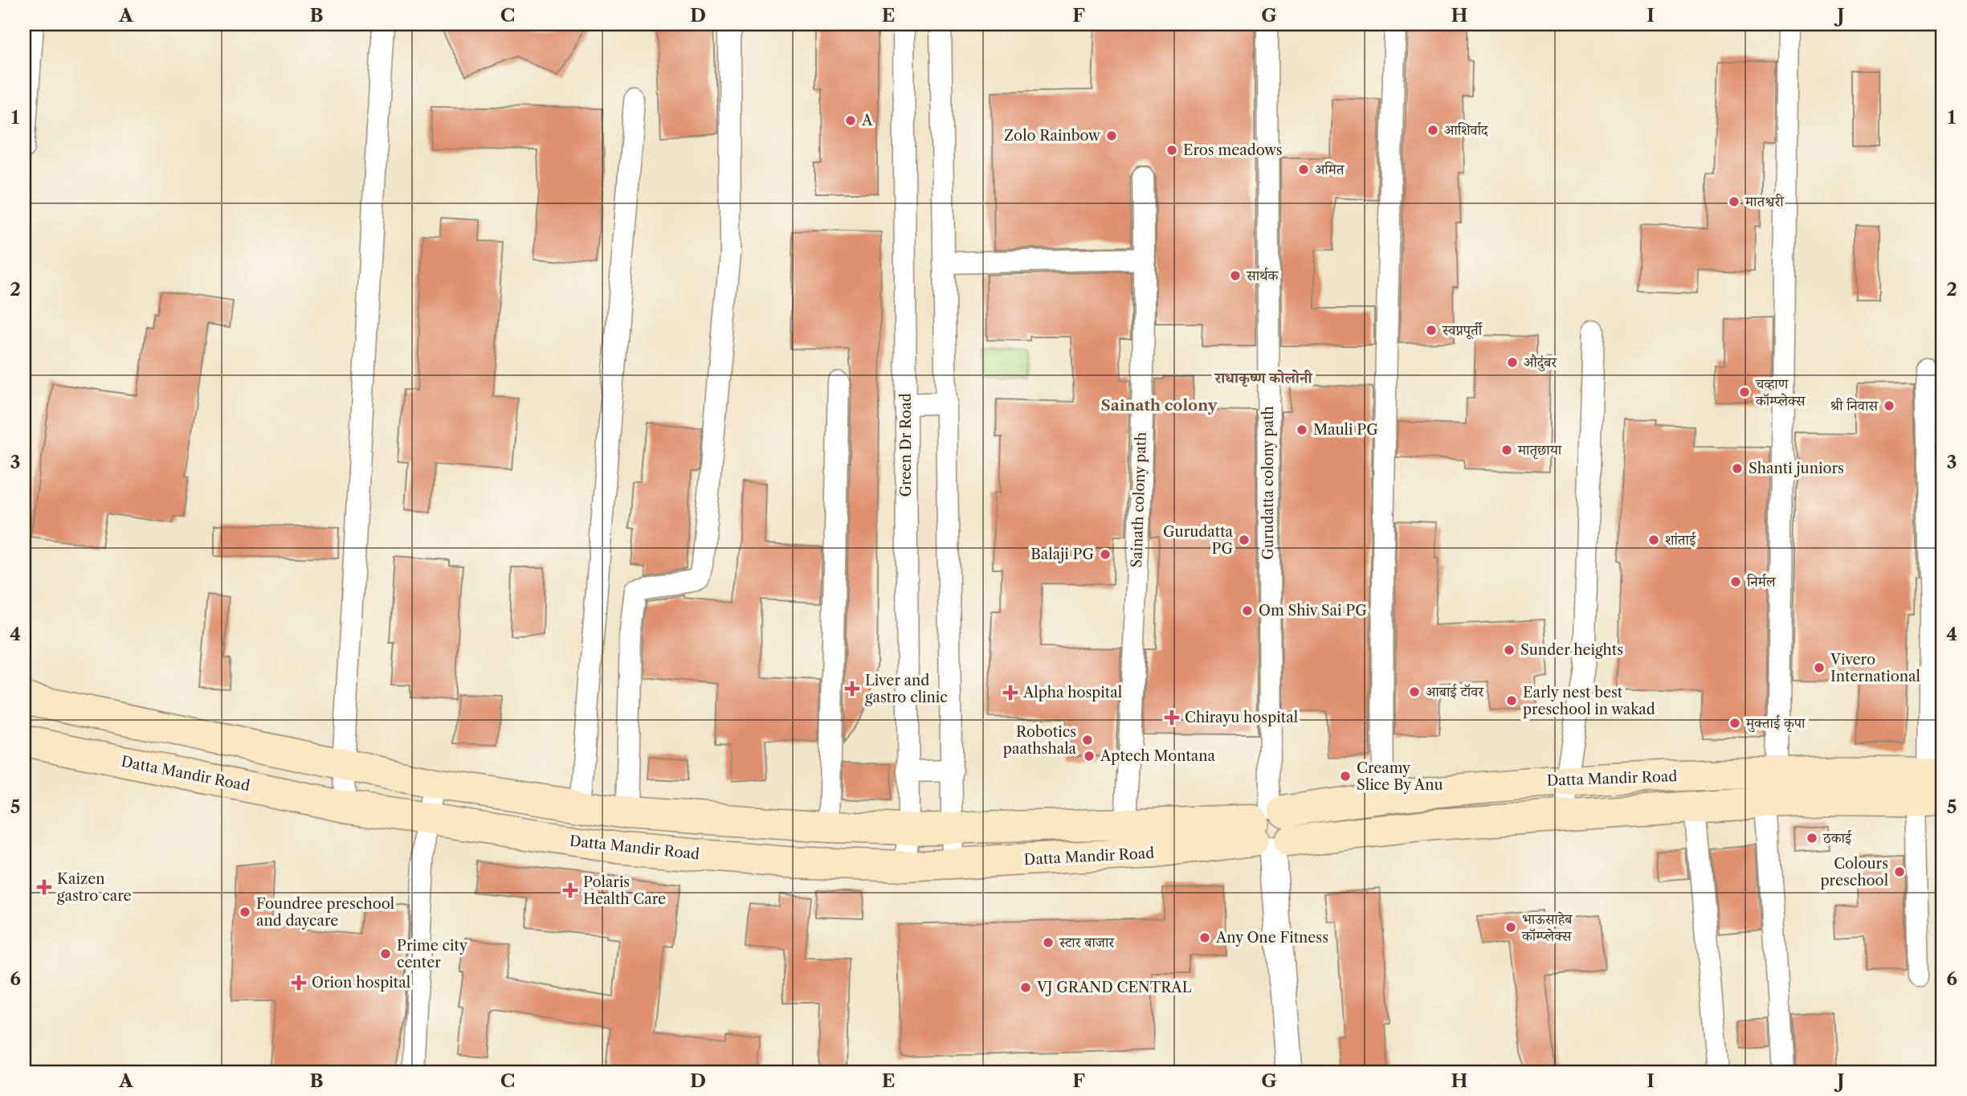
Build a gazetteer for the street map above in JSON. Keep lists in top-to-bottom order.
{
  "streets": {
    "main road": ["Datta Mandir Road"],
    "street": ["Green Dr Road", "Gurudatta colony path", "Sainath colony path"]
  },
  "crossings": [
    ["Green Dr Road", "Datta Mandir Road"],
    ["Gurudatta colony path", "Datta Mandir Road"],
    ["Sainath colony path", "Datta Mandir Road"]
  ],
  "districts": ["राधाकृष्ण कोलोनी", "Sainath colony"],
  "places": {
    "other": [
      "A",
      "आशिर्वाद",
      "Zolo Rainbow",
      "Eros meadows",
      "अमित",
      "मातश्वरी",
      "सार्थक",
      "स्वप्नपूर्ती",
      "औदुंबर",
      "चव्हाण कॉम्प्लेक्स",
      "श्री निवास",
      "Mauli PG",
      "मातृछाया",
      "Shanti juniors",
      "Gurudatta PG",
      "शांताई",
      "Balaji PG",
      "निर्मल",
      "Om Shiv Sai PG",
      "Sunder heights",
      "Vivero International",
      "आबाई टॉवर",
      "Early nest best preschool in wakad",
      "मुक्ताई कृपा",
      "Robotics paathshala",
      "Aptech Montana",
      "Creamy Slice By Anu",
      "ठकाई",
      "Colours preschool",
      "Foundree preschool and daycare",
      "भाऊसाहेब कॉम्प्लेक्स",
      "Any One Fitness",
      "स्टार बाजार",
      "Prime city center",
      "VJ GRAND CENTRAL"
    ],
    "health": [
      "Liver and gastro clinic",
      "Alpha hospital",
      "Chirayu hospital",
      "Kaizen gastro care",
      "Polaris Health Care",
      "Orion hospital"
    ]
  },
  "grid": {
    "columns": [
      "A",
      "B",
      "C",
      "D",
      "E",
      "F",
      "G",
      "H",
      "I",
      "J"
    ],
    "rows": [
      "1",
      "2",
      "3",
      "4",
      "5",
      "6"
    ]
  }
}
